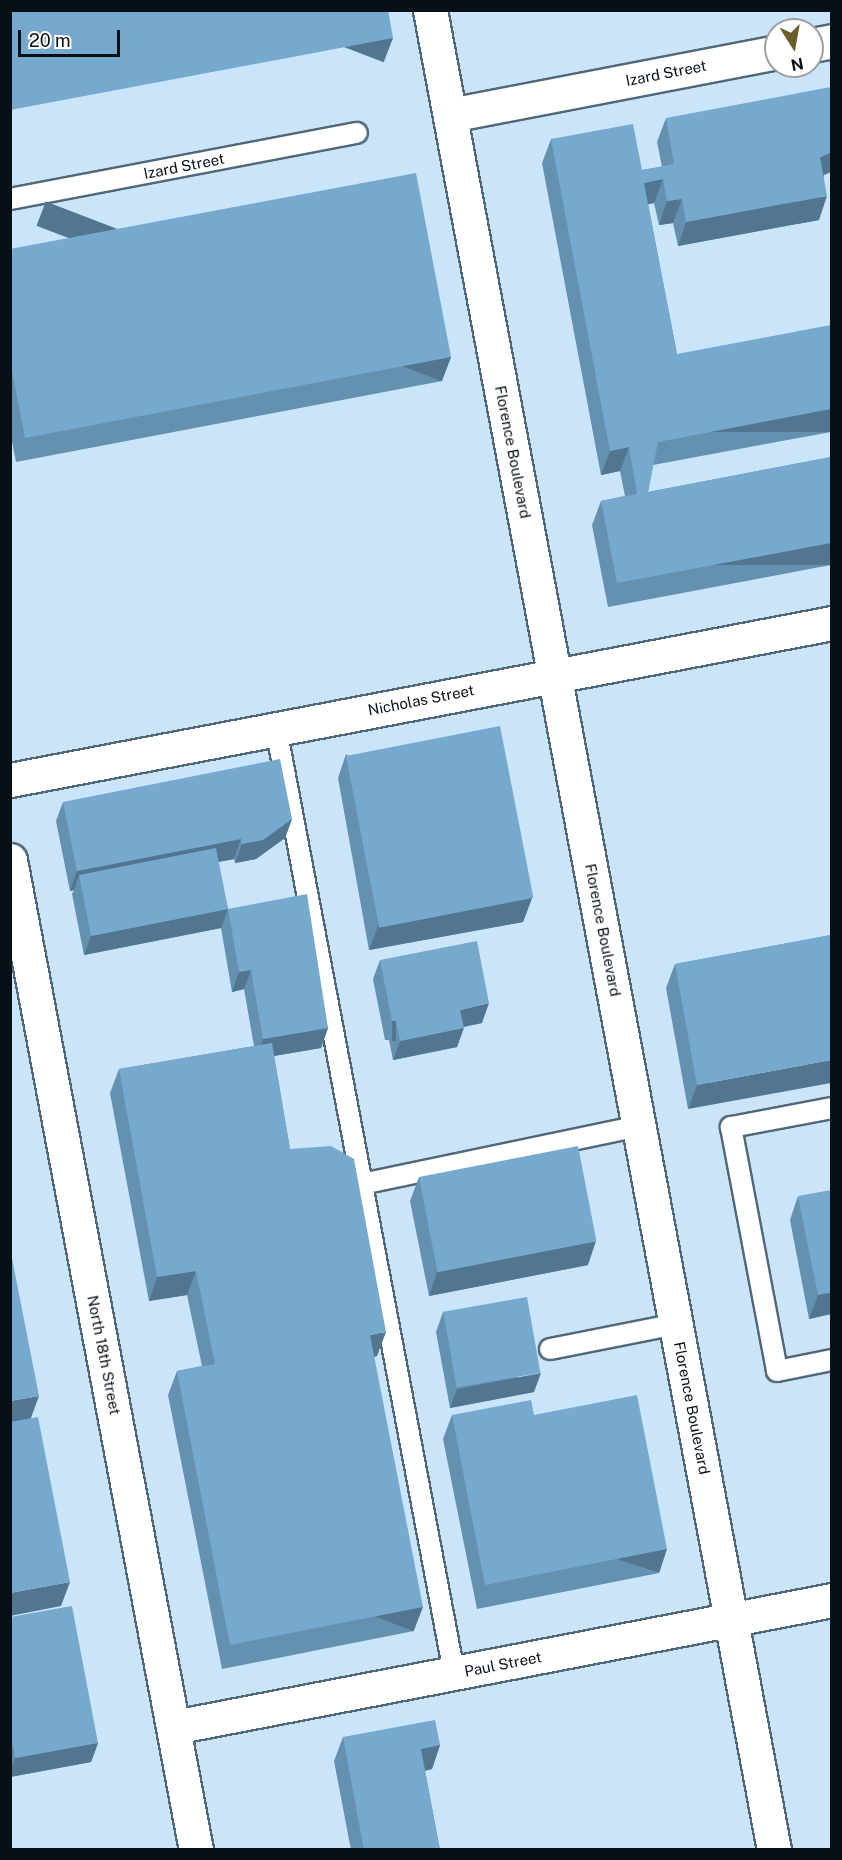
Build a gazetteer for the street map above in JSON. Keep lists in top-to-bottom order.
{
  "streets": {
    "street": [
      "Izard Street",
      "Florence Boulevard",
      "Nicholas Street",
      "North 18th Street",
      "Paul Street"
    ]
  },
  "crossings": [
    ["Izard Street", "Florence Boulevard"],
    ["Florence Boulevard", "Nicholas Street"],
    ["Florence Boulevard", "Paul Street"],
    ["North 18th Street", "Paul Street"]
  ],
  "scale_bar": "20 m",
  "north": "bottom"
}
